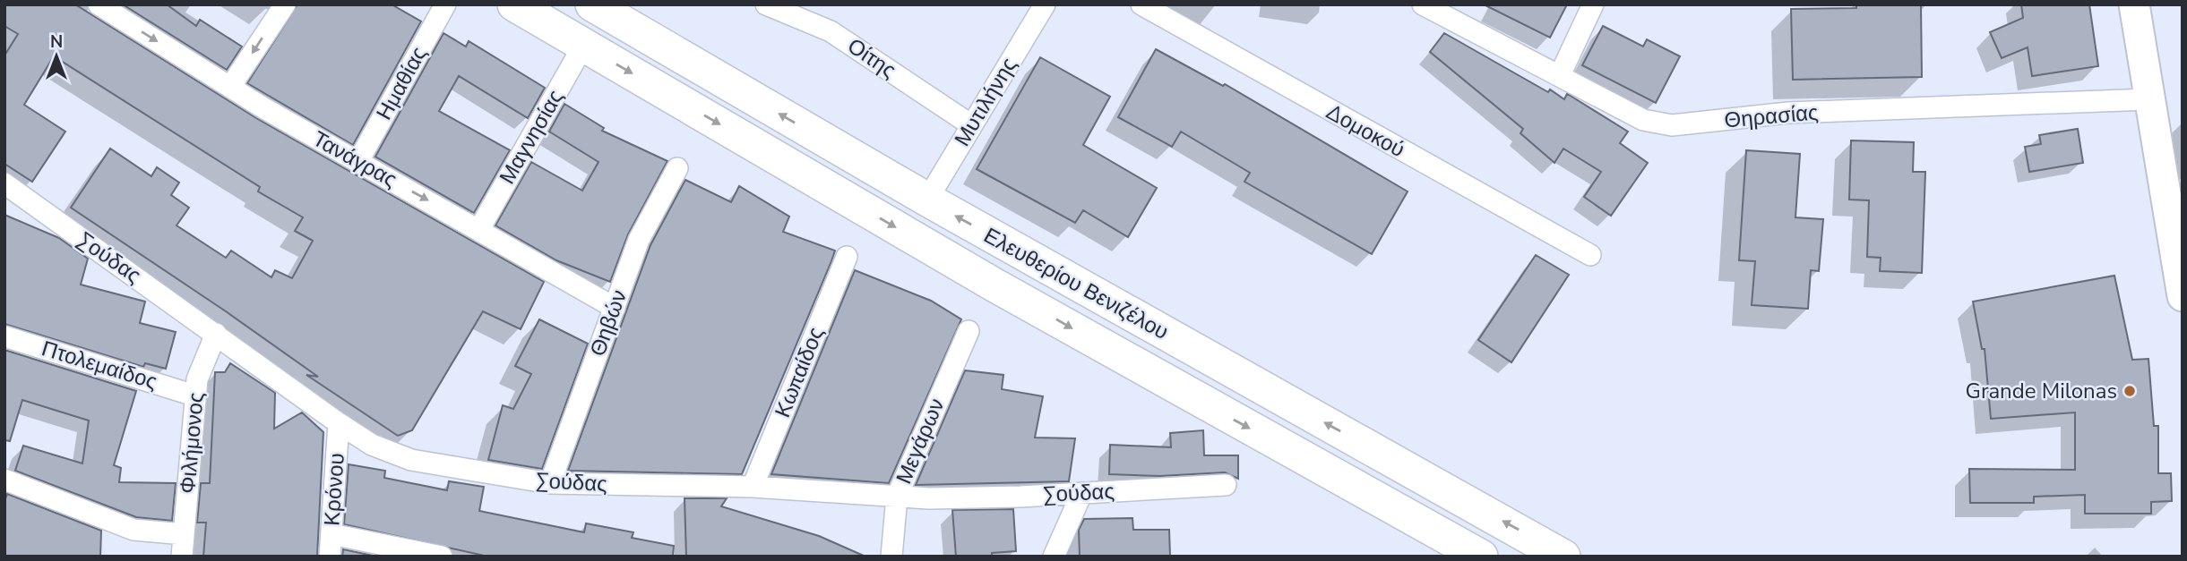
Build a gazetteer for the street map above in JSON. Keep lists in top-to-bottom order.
{
  "streets": {
    "main road": ["Ελευθερίου Βενιζέλου"],
    "street": [
      "Οίτης",
      "Ημαθίας",
      "Μυτιλήνης",
      "Θηρασίας",
      "Δομοκού",
      "Μαγνησίας",
      "Τανάγρας",
      "Σούδας",
      "Θηβών",
      "Πτολεμαίδος",
      "Κωπαίδος",
      "Μεγάρων",
      "Φιλήμονος",
      "Κρόνου"
    ]
  },
  "crossings": [
    ["Οίτης", "Μυτιλήνης"],
    ["Ημαθίας", "Τανάγρας"],
    ["Μυτιλήνης", "Ελευθερίου Βενιζέλου"],
    ["Μαγνησίας", "Τανάγρας"],
    ["Μαγνησίας", "Ελευθερίου Βενιζέλου"],
    ["Τανάγρας", "Θηβών"],
    ["Σούδας", "Θηβών"],
    ["Σούδας", "Κωπαίδος"],
    ["Σούδας", "Μεγάρων"],
    ["Σούδας", "Φιλήμονος"],
    ["Σούδας", "Κρόνου"],
    ["Πτολεμαίδος", "Φιλήμονος"]
  ],
  "one_way": ["Τανάγρας"],
  "places": ["Grande Milonas"],
  "north": "top"
}
